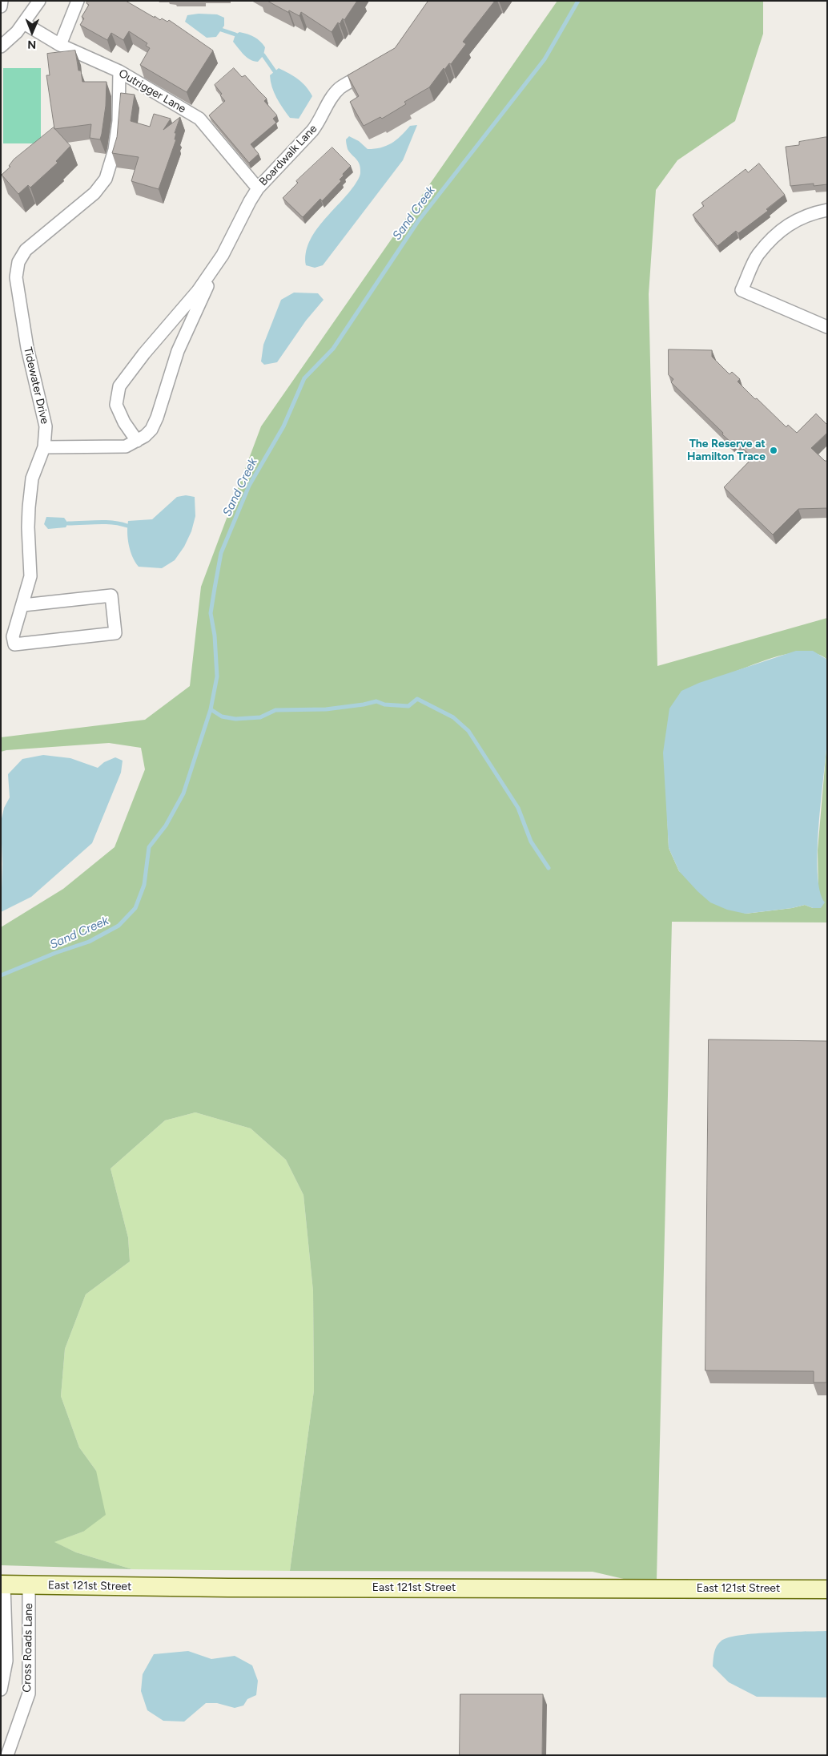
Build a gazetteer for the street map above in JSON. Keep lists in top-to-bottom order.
{
  "streets": {
    "street": [
      "Outrigger Lane",
      "Boardwalk Lane",
      "Tidewater Drive",
      "East 121st Street",
      "Cross Roads Lane"
    ]
  },
  "crossings": [
    ["Outrigger Lane", "Boardwalk Lane"],
    ["Outrigger Lane", "Tidewater Drive"],
    ["Boardwalk Lane", "Tidewater Drive"],
    ["East 121st Street", "Cross Roads Lane"]
  ],
  "water": ["Sand Creek"],
  "places": ["The Reserve at Hamilton Trace"],
  "north": "bottom"
}
